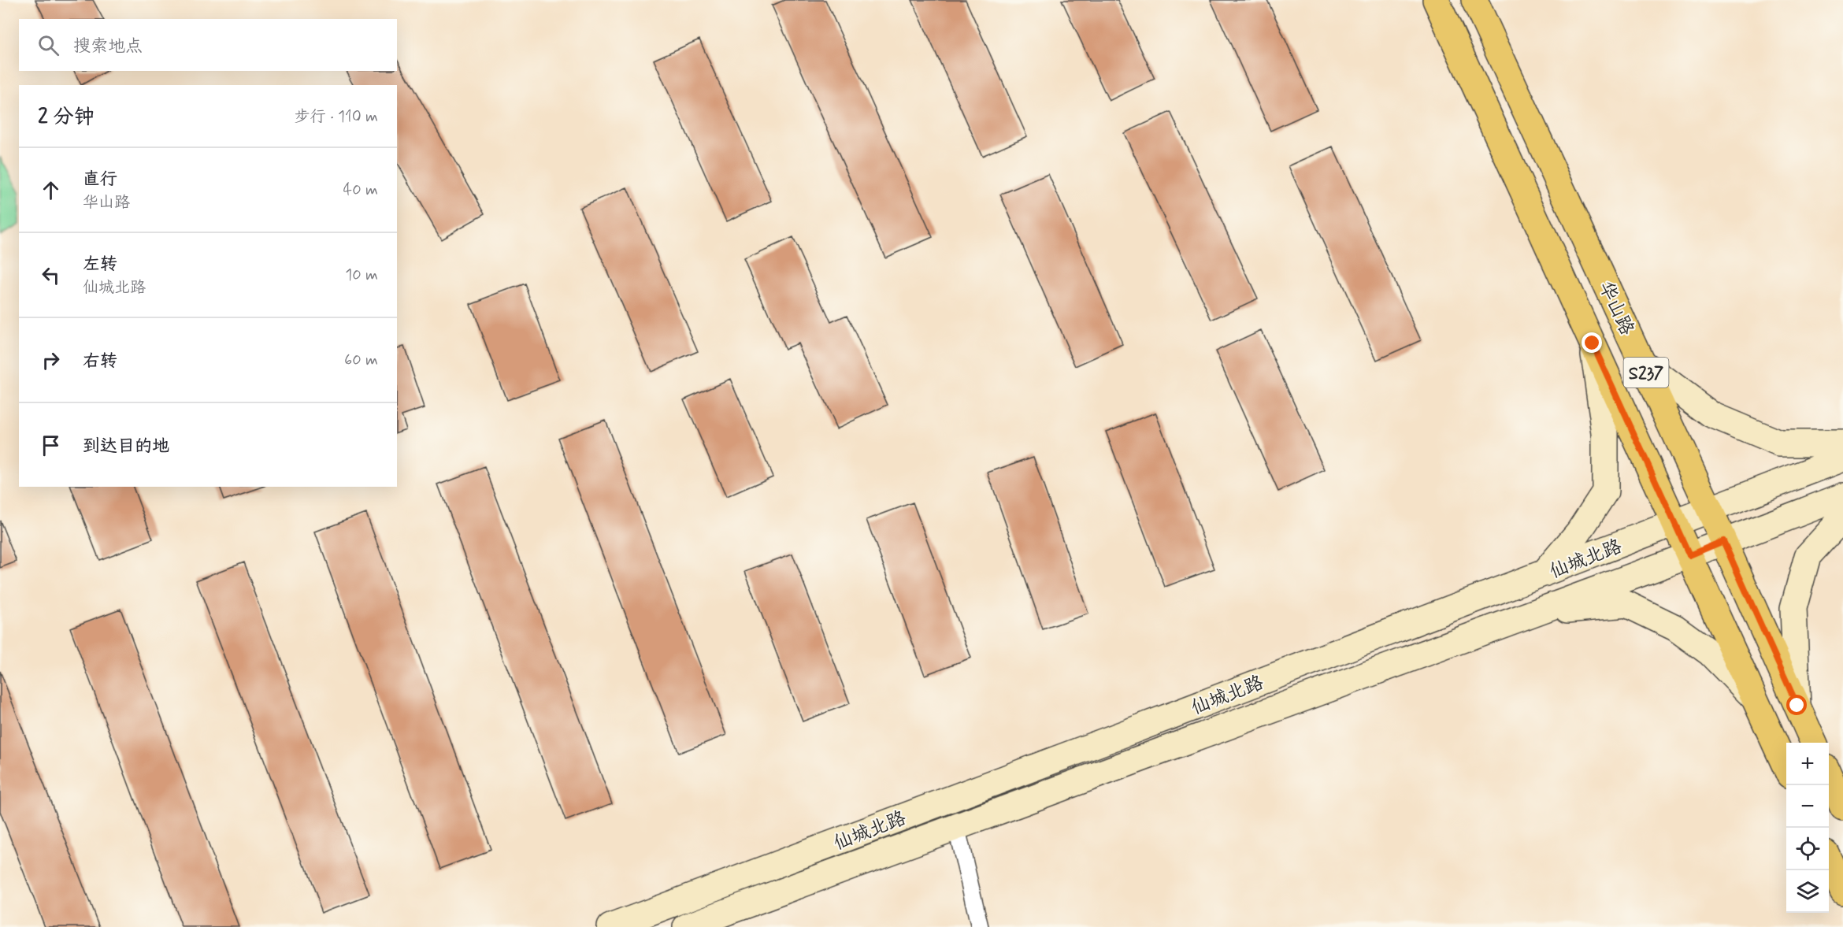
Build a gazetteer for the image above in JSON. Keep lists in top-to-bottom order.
{
  "streets": {
    "main road": ["华山路", "S237", "仙城北路"]
  },
  "crossings": [
    ["华山路", "仙城北路"],
    ["S237", "仙城北路"]
  ],
  "page": {
    "search": "搜索地点",
    "heading": ["2 分钟", "步行 · 110 m"],
    "list": [
      ["直行", "华山路", "40 m"],
      ["左转", "仙城北路", "10 m"],
      ["右转", "60 m"],
      "到达目的地"
    ],
    "map_buttons": ["+", "−"]
  }
}
